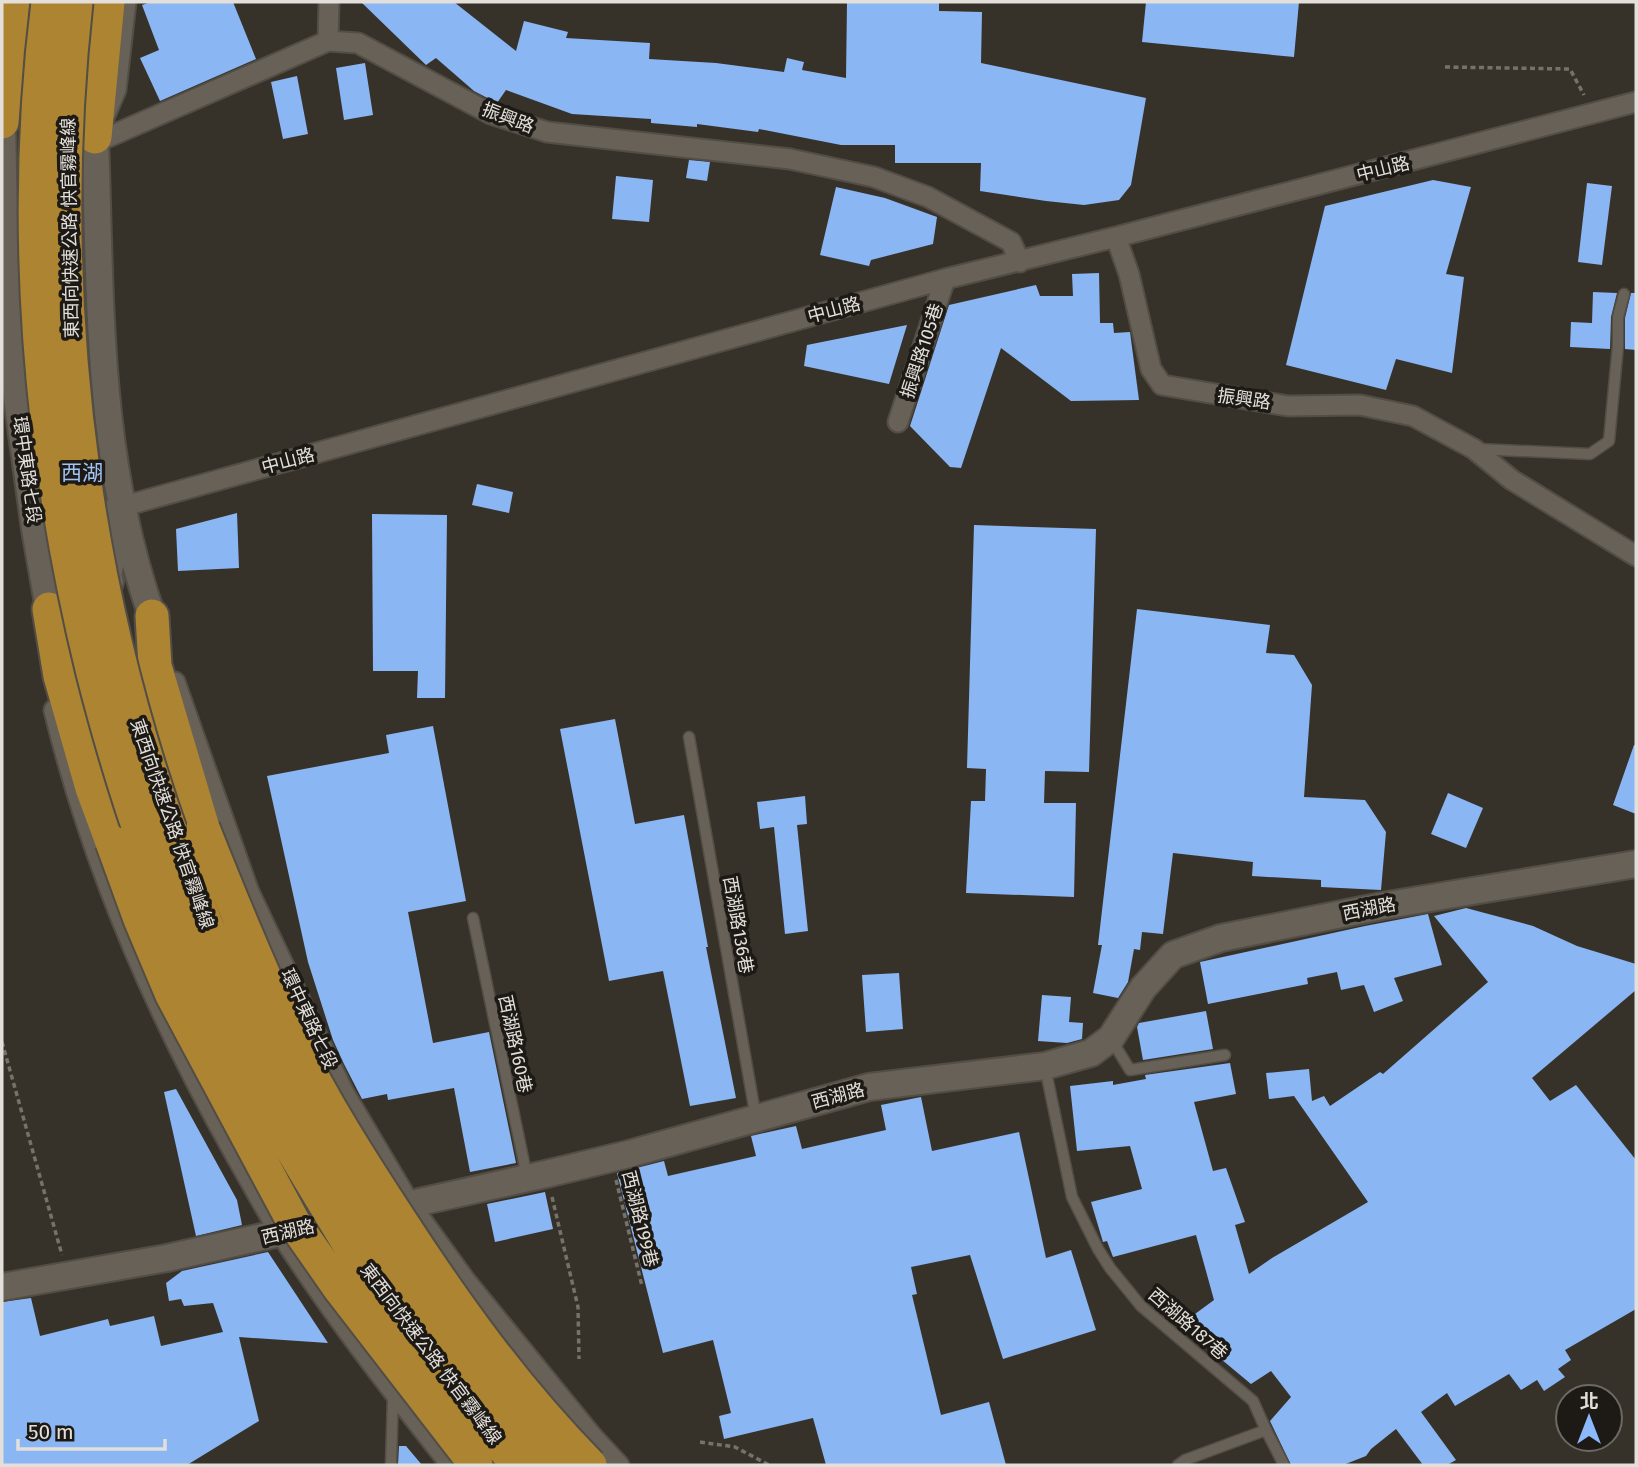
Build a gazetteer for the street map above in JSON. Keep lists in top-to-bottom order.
{
  "streets": {
    "highway": ["東西向快速公路 快官霧峰線"],
    "street": [
      "振興路",
      "中山路",
      "振興路105巷",
      "環中東路七段",
      "西湖路"
    ],
    "lane": ["西湖路136巷", "西湖路160巷", "西湖路187巷"],
    "path": ["西湖路199巷"]
  },
  "crossings": [
    ["振興路", "中山路"],
    ["中山路", "振興路105巷"],
    ["中山路", "環中東路七段"],
    ["環中東路七段", "西湖路"],
    ["西湖路", "西湖路136巷"],
    ["西湖路", "西湖路160巷"],
    ["西湖路", "西湖路199巷"],
    ["西湖路", "西湖路187巷"]
  ],
  "districts": ["西湖"],
  "scale_bar": "50 m",
  "north": "top"
}
